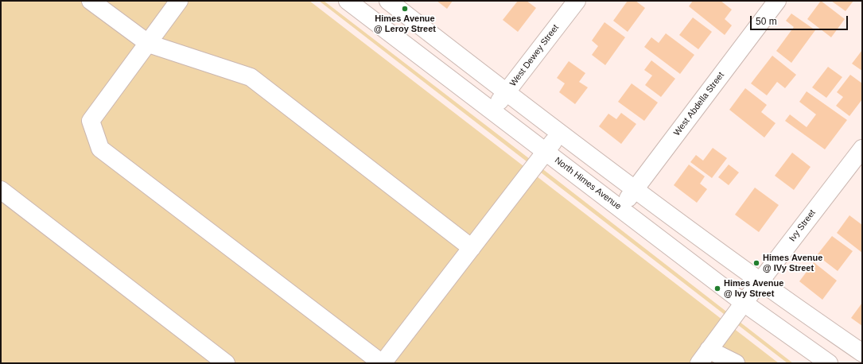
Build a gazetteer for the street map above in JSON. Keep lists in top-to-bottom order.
{
  "streets": {
    "street": [
      "West Dewey Street",
      "West Abdella Street",
      "North Himes Avenue",
      "Ivy Street"
    ]
  },
  "crossings": [
    ["West Dewey Street", "North Himes Avenue"],
    ["West Abdella Street", "North Himes Avenue"],
    ["North Himes Avenue", "Ivy Street"]
  ],
  "places": ["Himes Avenue @ Leroy Street", "Himes Avenue @ IVy Street", "Himes Avenue @ Ivy Street"],
  "scale_bar": "50 m"
}
